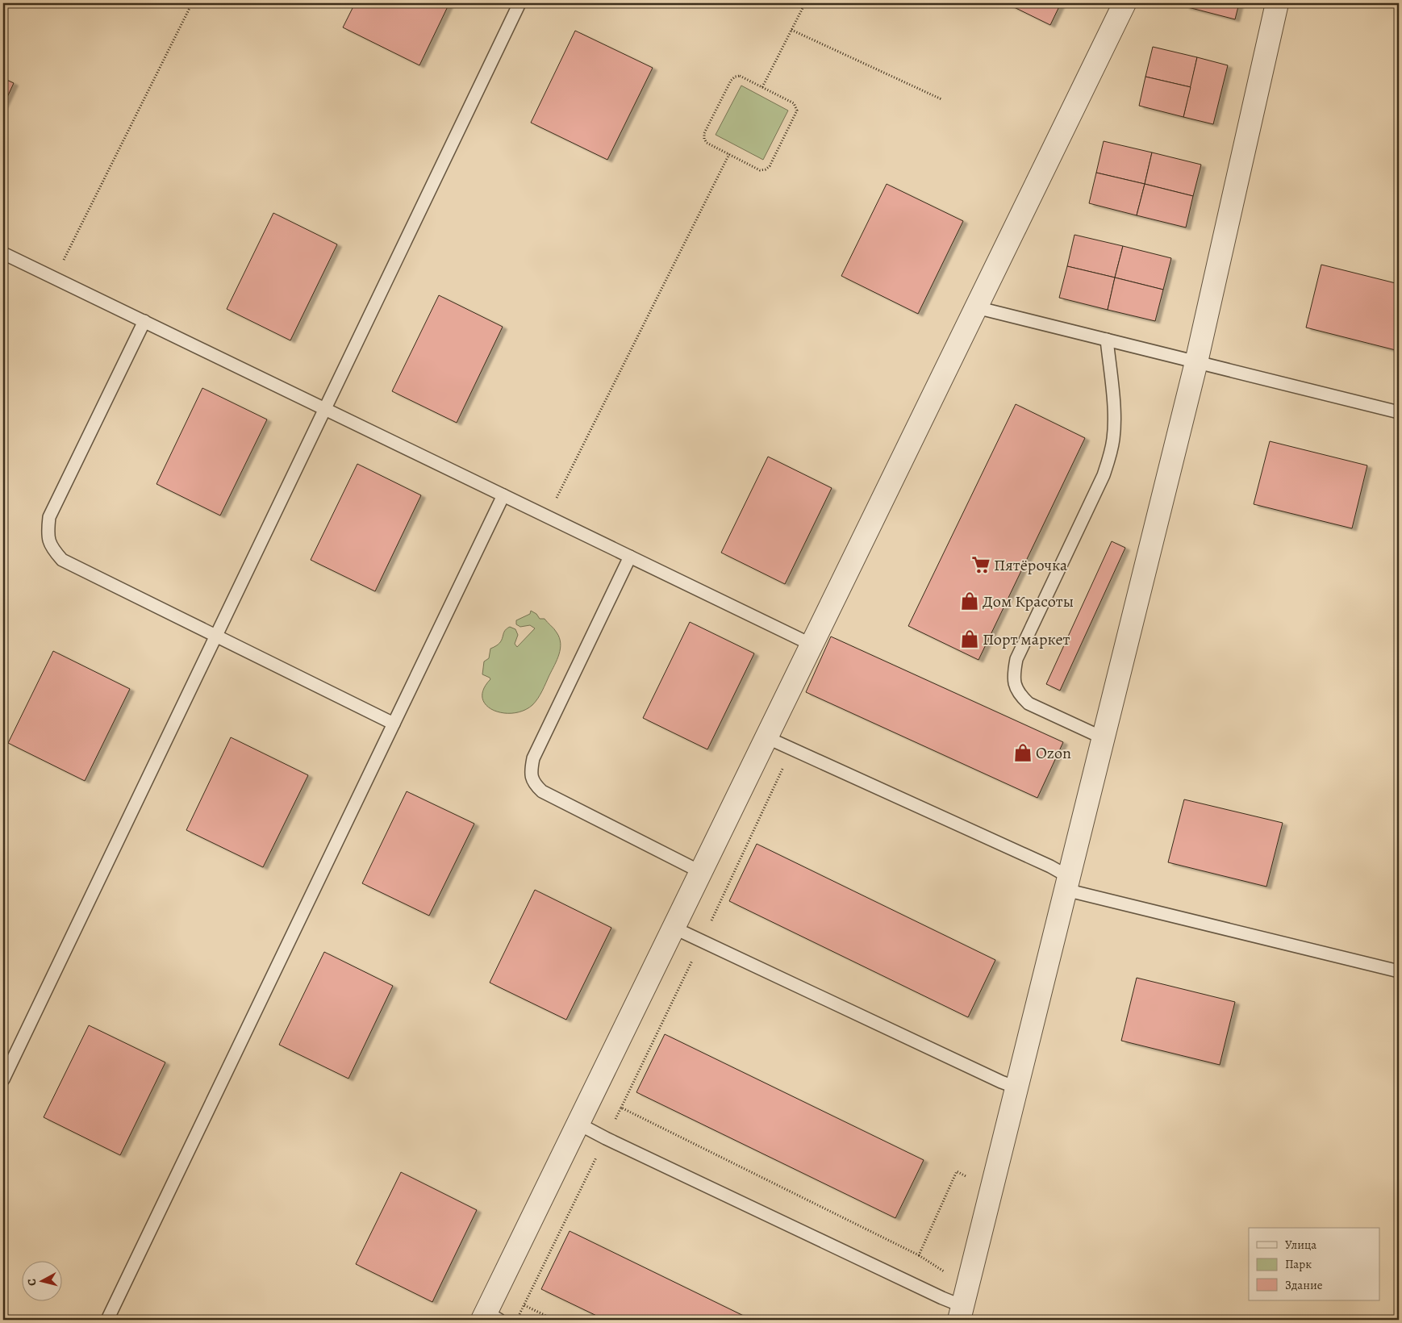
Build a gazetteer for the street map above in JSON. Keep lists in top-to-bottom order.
{
  "places": {
    "supermarket": ["Пятёрочка"],
    "shop": ["Дом Красоты", "Порт маркет", "Ozon"]
  },
  "legend": ["Улица", "Парк", "Здание"],
  "north": "left"
}
